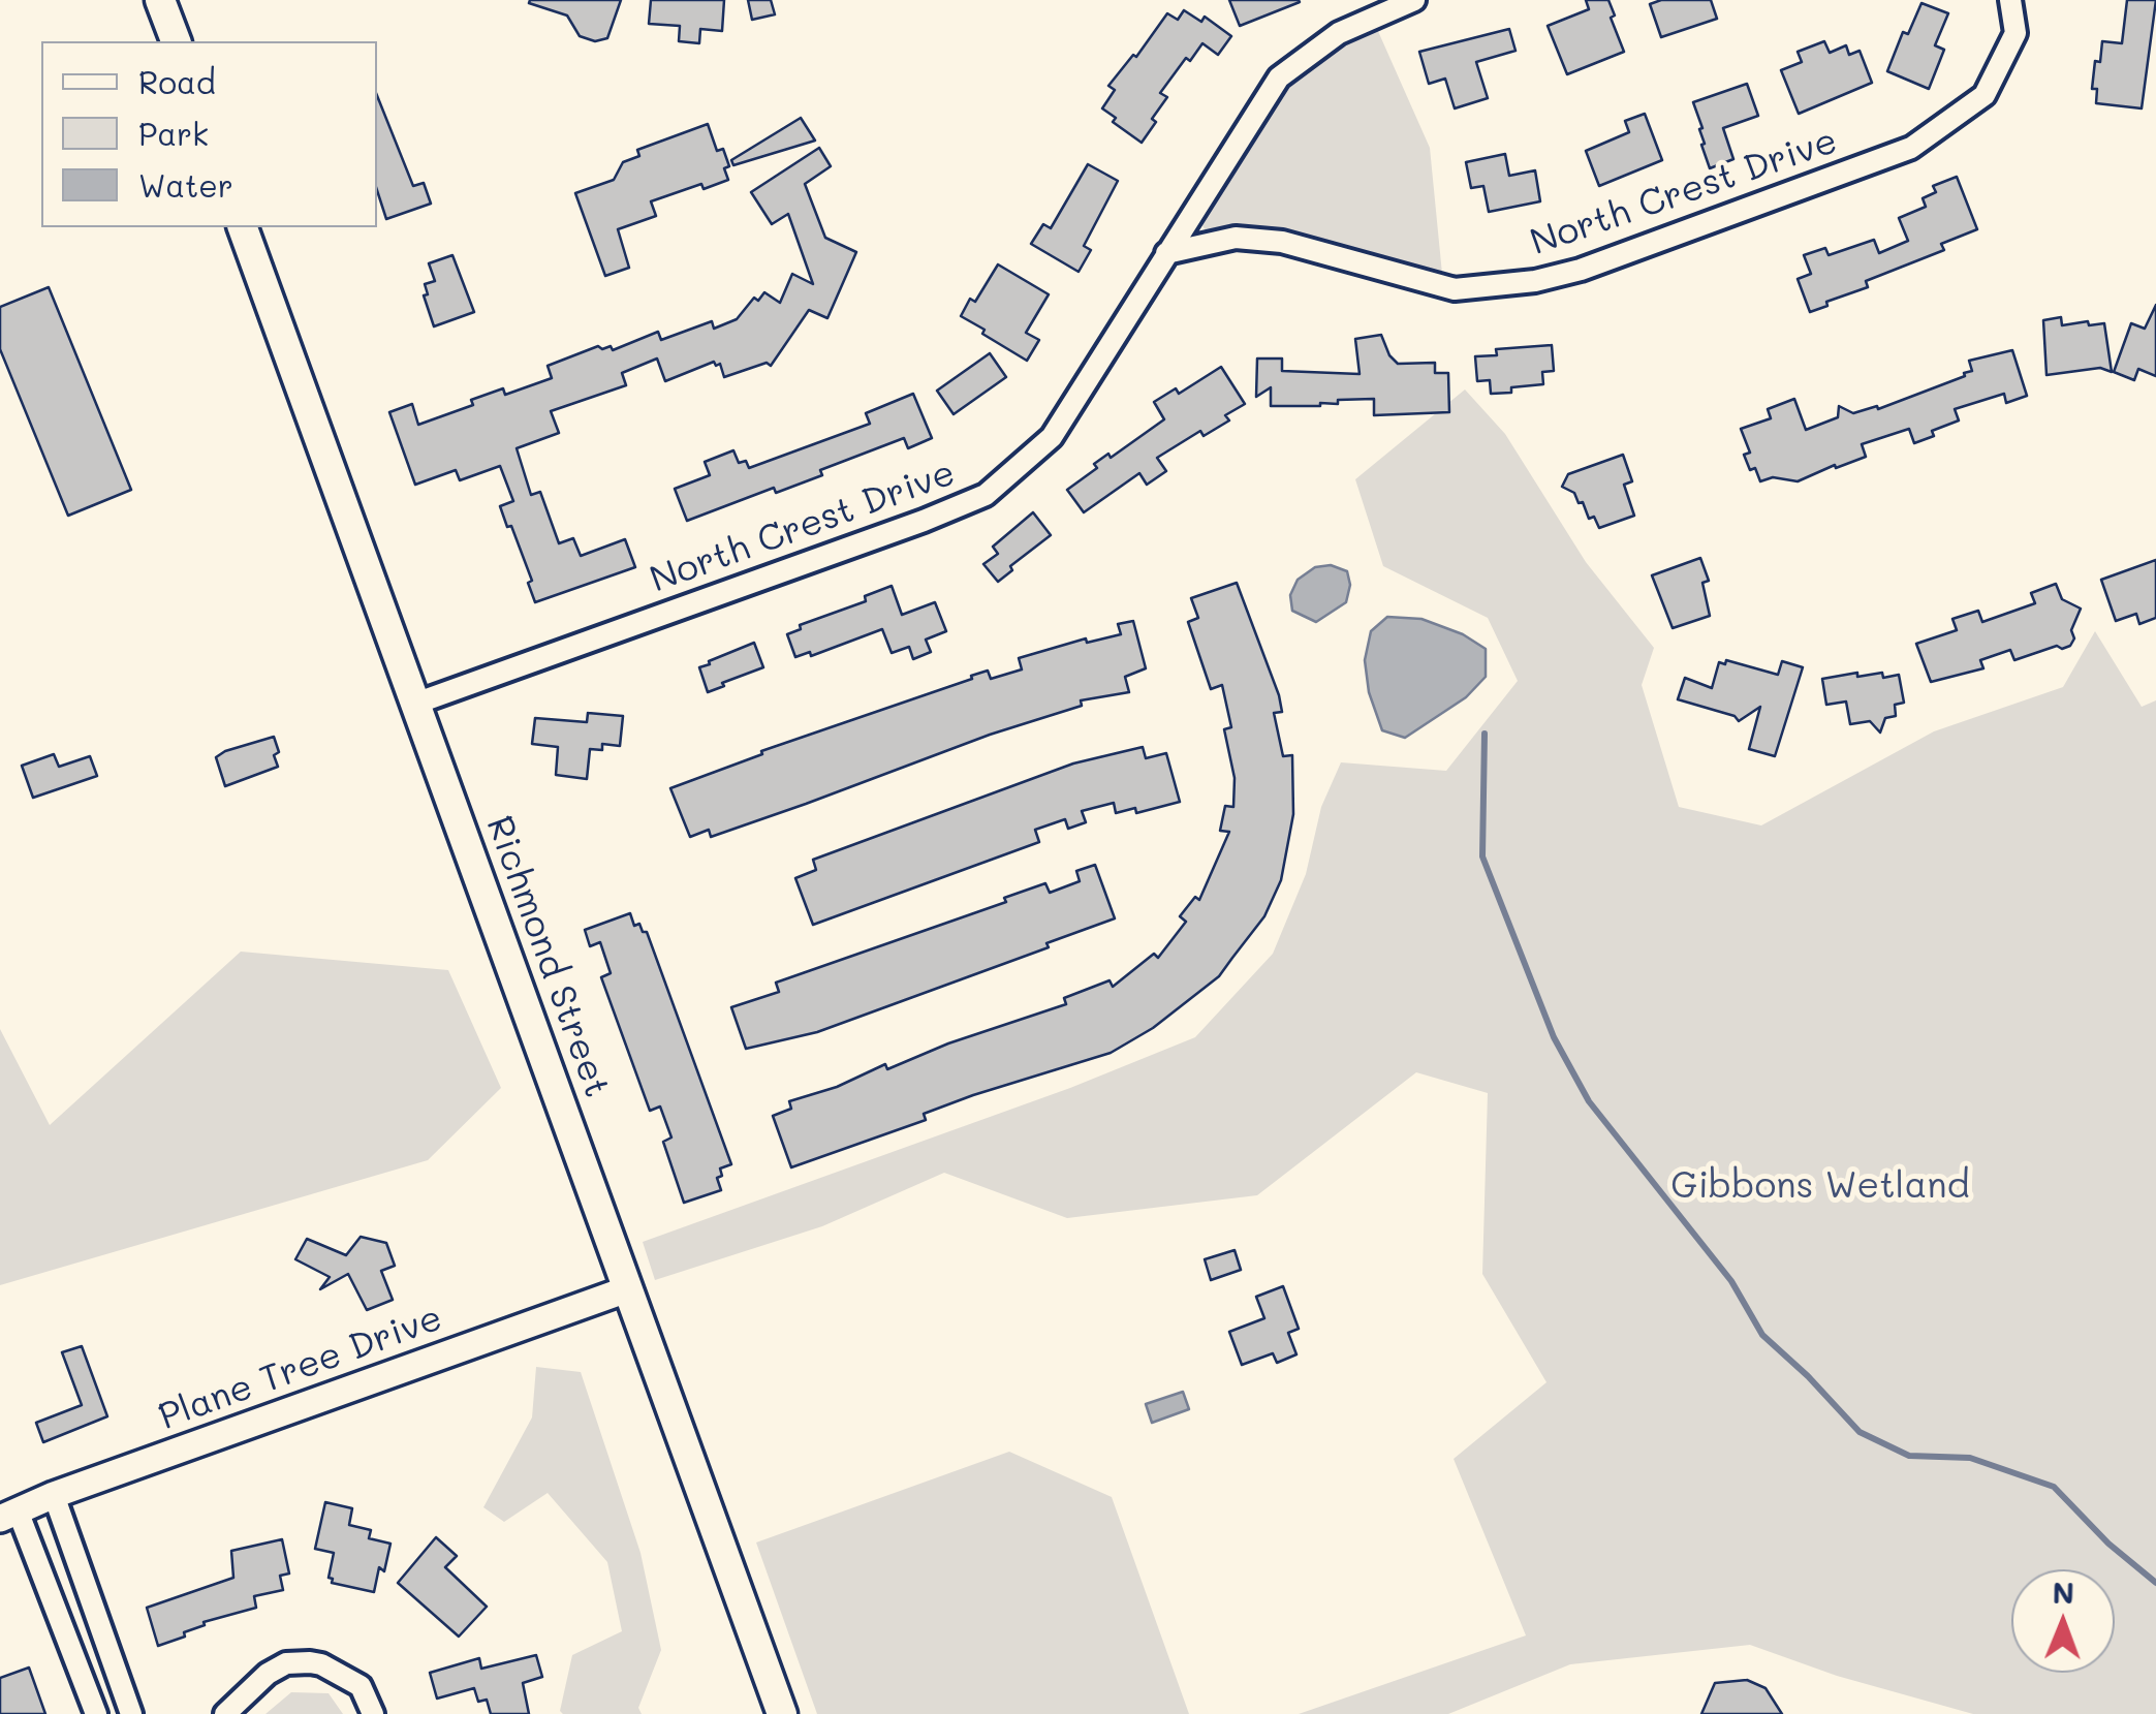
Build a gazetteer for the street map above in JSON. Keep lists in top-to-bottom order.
{
  "streets": {
    "main road": ["Richmond Street"],
    "street": ["North Crest Drive", "Plane Tree Drive"]
  },
  "crossings": [
    ["North Crest Drive", "Richmond Street"],
    ["Richmond Street", "Plane Tree Drive"]
  ],
  "parks": ["Gibbons Wetland"],
  "legend": ["Road", "Park", "Water"],
  "north": "top"
}
